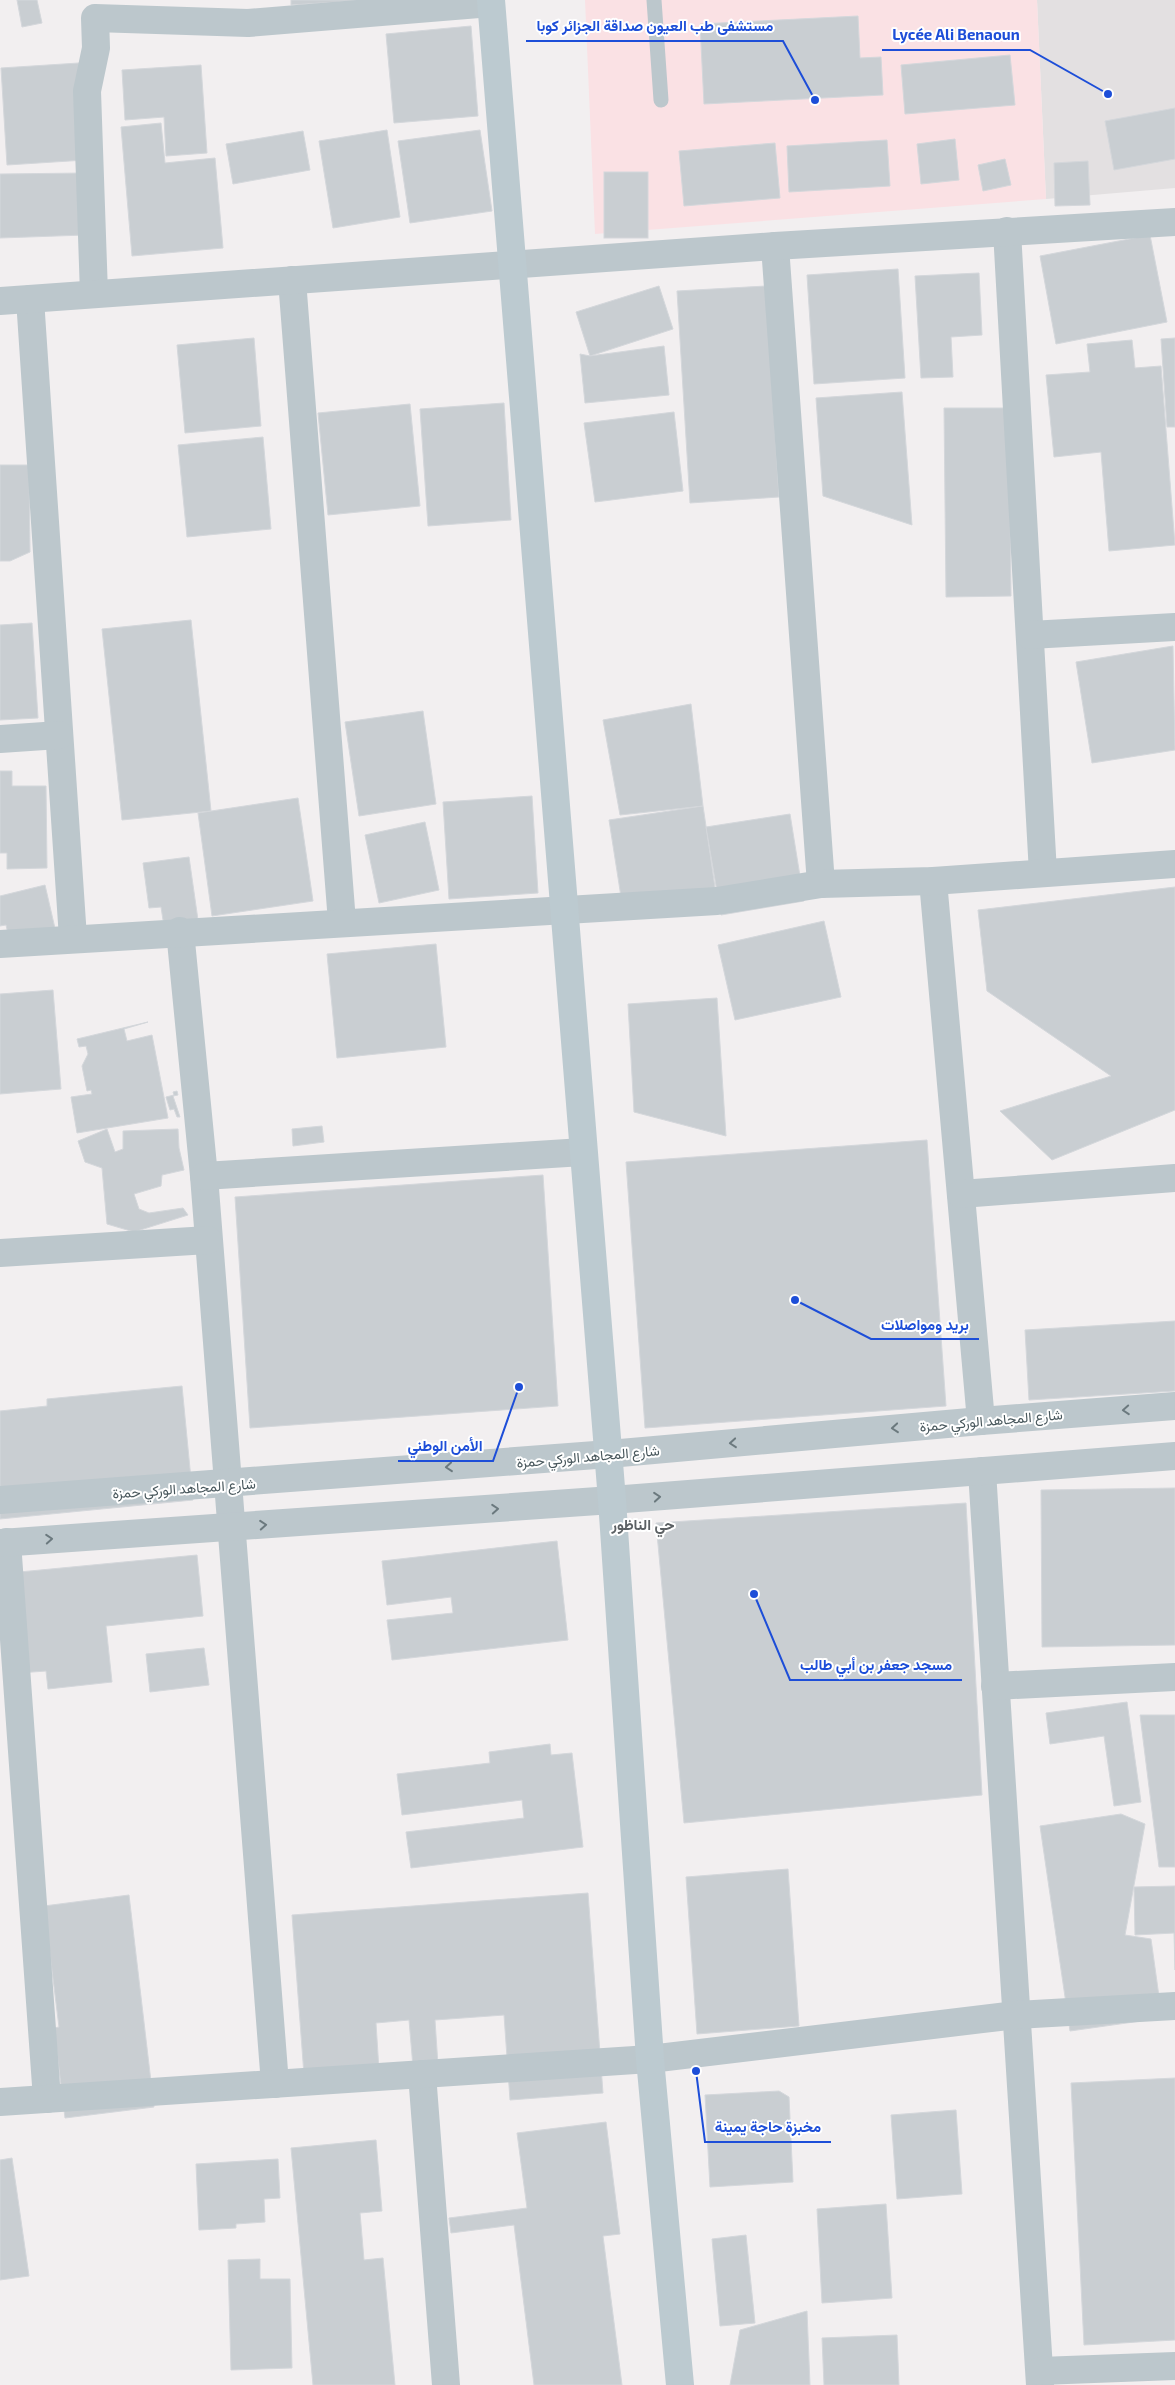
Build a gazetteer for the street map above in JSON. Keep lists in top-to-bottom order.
{
  "streets": {
    "street": ["شارع المجاهد الوركي حمزة"]
  },
  "districts": ["حي الناظور"],
  "places": [
    "Lycée Ali Benaoun",
    "مستشفى طب العيون صداقة الجزائر كوبا",
    "بريد ومواصلات",
    "الأمن الوطني",
    "مسجد جعفر بن أبي طالب",
    "مخبزة حاجة يمينة"
  ]
}
